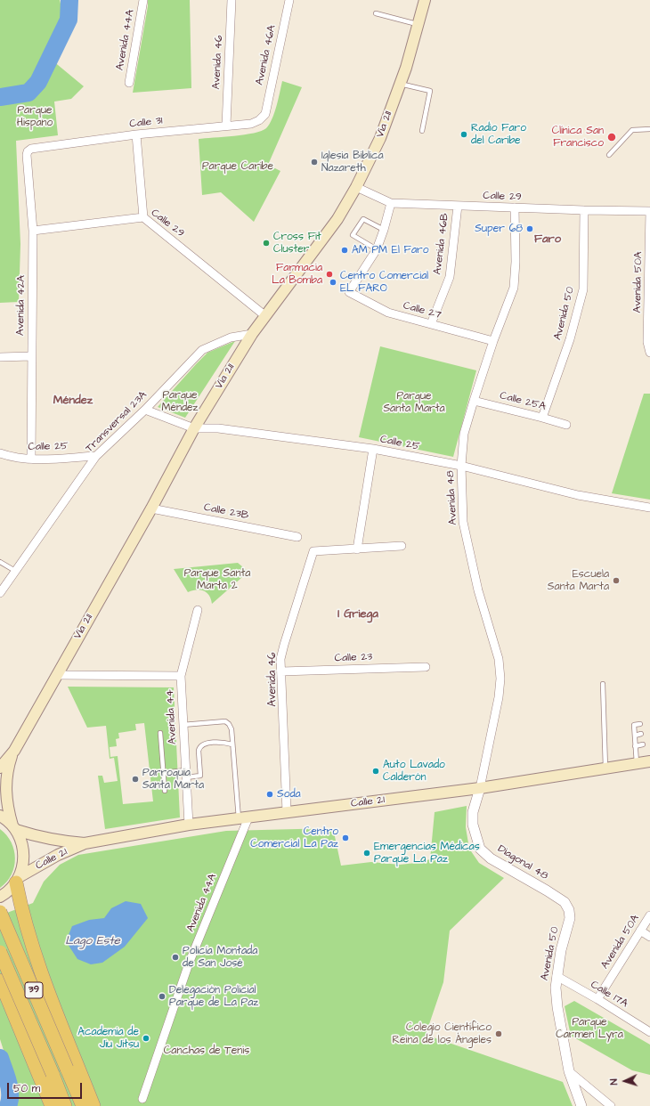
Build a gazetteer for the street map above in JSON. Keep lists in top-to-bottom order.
{
  "streets": {
    "highway": ["39"],
    "main road": ["Vía 211", "Calle 21"],
    "street": [
      "Avenida 44A",
      "Avenida 46A",
      "Avenida 46",
      "Calle 31",
      "Calle 29",
      "Avenida 46B",
      "Avenida 50A",
      "Avenida 42A",
      "Calle 27",
      "Avenida 50",
      "Calle 25A",
      "Transversal 23A",
      "Calle 25",
      "Avenida 48",
      "Calle 23B",
      "Calle 23",
      "Avenida 44",
      "Diagonal 48",
      "Calle 17A"
    ]
  },
  "crossings": [
    ["Avenida 44A", "Calle 21"],
    ["Avenida 46A", "Calle 31"],
    ["Avenida 46", "Calle 31"],
    ["Avenida 46", "Calle 23"],
    ["Avenida 46", "Calle 21"],
    ["Calle 31", "Avenida 42A"],
    ["Vía 211", "Calle 29"],
    ["Vía 211", "Transversal 23A"],
    ["Vía 211", "Calle 25"],
    ["Vía 211", "Calle 23B"],
    ["Vía 211", "Calle 21"],
    ["Calle 29", "Avenida 46B"],
    ["Calle 29", "Avenida 50A"],
    ["Calle 29", "Avenida 42A"],
    ["Calle 29", "Avenida 50"],
    ["Calle 29", "Avenida 48"],
    ["Avenida 46B", "Calle 27"],
    ["Avenida 50A", "Calle 17A"],
    ["Avenida 42A", "Calle 25"],
    ["Calle 27", "Avenida 48"],
    ["Avenida 50", "Calle 25A"],
    ["Avenida 50", "Diagonal 48"],
    ["Avenida 50", "Calle 17A"],
    ["Calle 25A", "Avenida 48"],
    ["Transversal 23A", "Calle 25"],
    ["Calle 25", "Avenida 48"],
    ["Avenida 48", "Calle 21"],
    ["Avenida 48", "Diagonal 48"],
    ["Avenida 44", "Calle 21"],
    ["Calle 21", "Diagonal 48"]
  ],
  "districts": ["Faro", "Méndez", "I Griega"],
  "water": ["Lago Este"],
  "parks": [
    "Parque Hispano",
    "Parque Caribe",
    "Parque Méndez",
    "Parque Santa Marta",
    "Parque Santa Marta 2",
    "Parque Carmen Lyra",
    "Canchas de Tenis"
  ],
  "places": [
    "Radio Faro del Caribe",
    "Clínica San Francisco",
    "Iglesia Biblica Nazareth",
    "Super 68",
    "Cross Fit Cluster",
    "AM PM El Faro",
    "Farmacia La Bomba",
    "Centro Comercial EL FARO",
    "Escuela Santa Marta",
    "Auto Lavado Calderón",
    "Parroquia Santa Marta",
    "Soda",
    "Centro Comercial La Paz",
    "Emergencias Médicas Parque La Paz",
    "Policía Montada de San José",
    "Delegación Policial Parque de La Paz",
    "Colegio Científico Reina de los Ángeles",
    "Academia de Jiu Jitsu"
  ],
  "scale_bar": "50 m",
  "north": "left"
}
